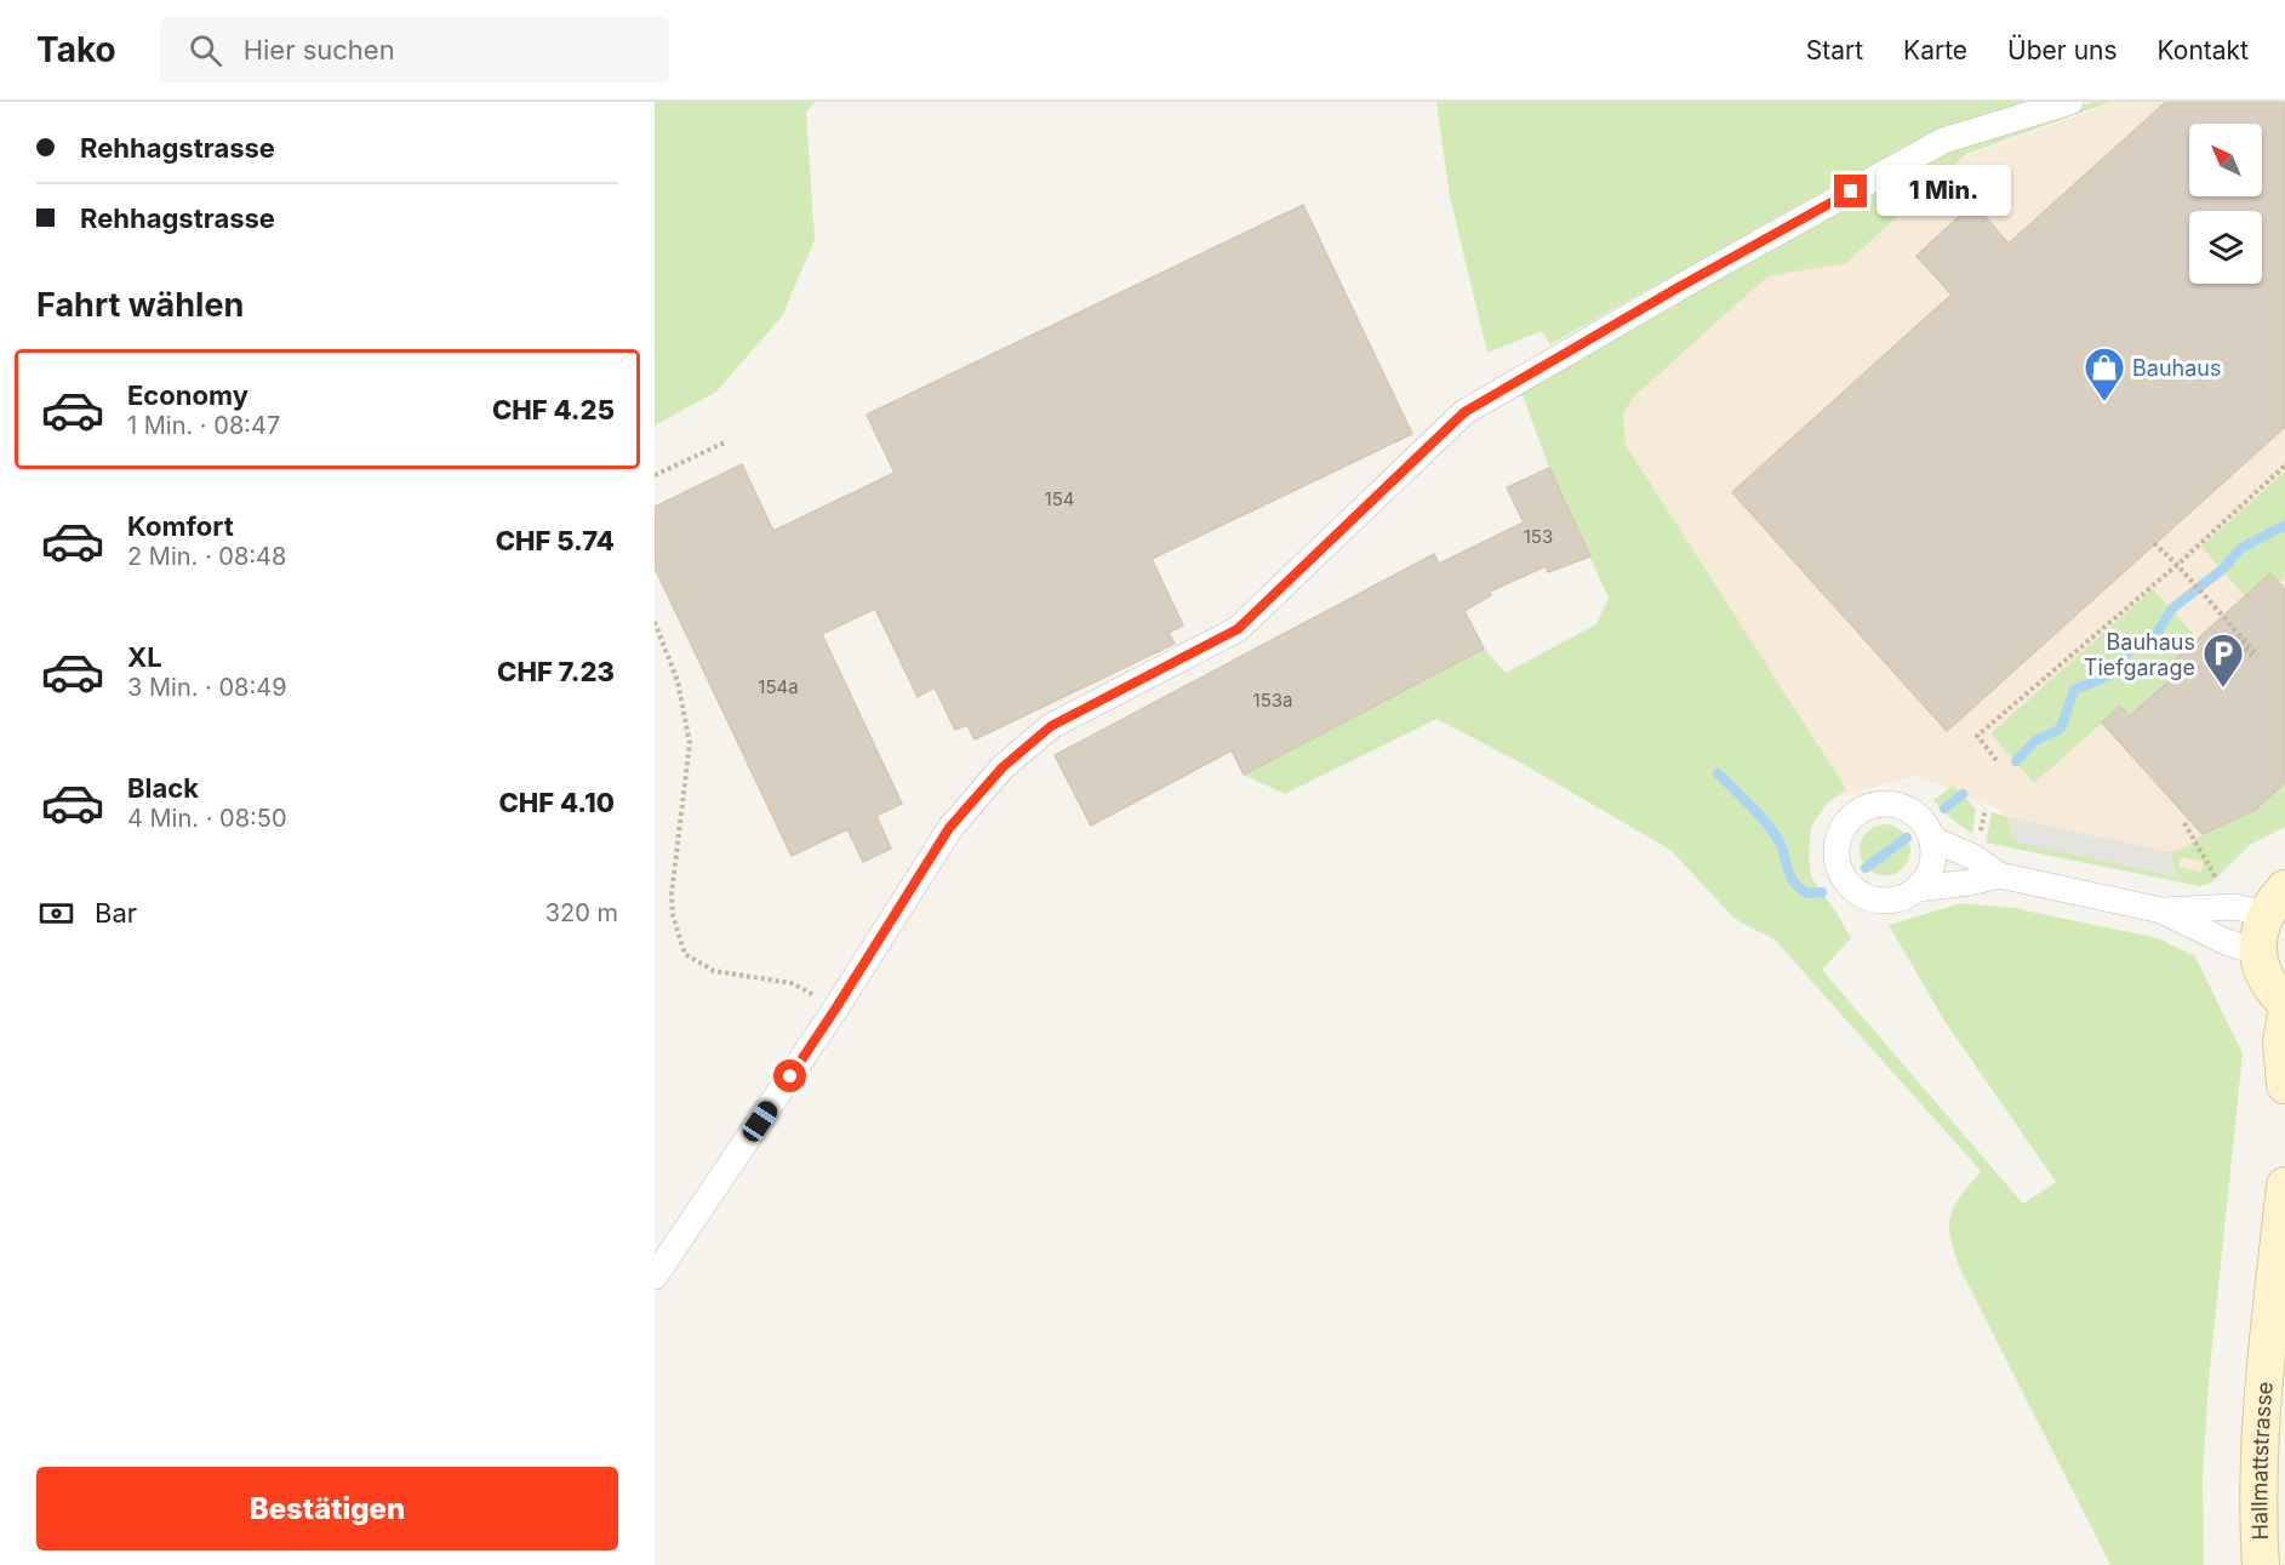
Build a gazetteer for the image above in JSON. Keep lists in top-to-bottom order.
{
  "streets": {
    "main road": ["Hallmattstrasse"]
  },
  "places": {
    "shop": ["Bauhaus"],
    "parking": ["Bauhaus Tiefgarage"]
  },
  "house_numbers": [
    "154",
    "153",
    "154a",
    "153a"
  ],
  "north": "top left",
  "page": {
    "header": "Tako",
    "search": "Hier suchen",
    "nav": [
      "Start",
      "Karte",
      "Über uns",
      "Kontakt"
    ],
    "banner": ["Rehhagstrasse", "Rehhagstrasse"],
    "bubble": "1 Min.",
    "heading": "Fahrt wählen",
    "list": [
      {
        "name": "Economy",
        "note": "1 Min. · 08:47",
        "value": "CHF 4.25"
      },
      {
        "name": "Komfort",
        "note": "2 Min. · 08:48",
        "value": "CHF 5.74"
      },
      {
        "name": "XL",
        "note": "3 Min. · 08:49",
        "value": "CHF 7.23"
      },
      {
        "name": "Black",
        "note": "4 Min. · 08:50",
        "value": "CHF 4.10"
      }
    ],
    "pay": ["Bar", "320 m"],
    "buttons": "Bestätigen"
  }
}
